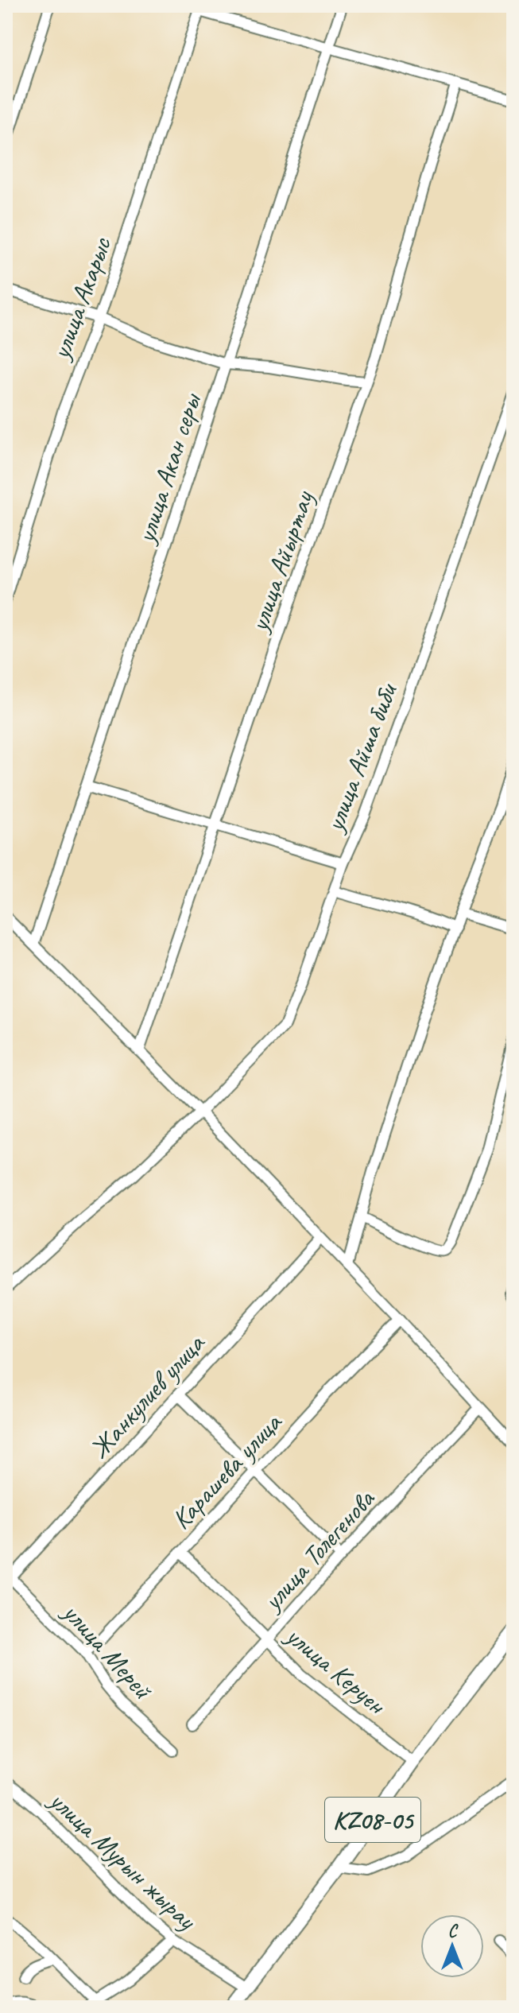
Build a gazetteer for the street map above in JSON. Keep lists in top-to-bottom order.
{
  "streets": {
    "main road": ["KZ08-05"],
    "street": [
      "улица Акарыс",
      "улица Акан серы",
      "улица Айыртау",
      "улица Айша биби",
      "Жанкулиев улица",
      "Карашева улица",
      "улица Толегенова",
      "улица Мерей",
      "улица Керуен",
      "улица Мурын жырау"
    ]
  },
  "crossings": [
    ["Жанкулиев улица", "улица Мерей"],
    ["Карашева улица", "улица Мерей"],
    ["Карашева улица", "улица Керуен"],
    ["улица Толегенова", "улица Керуен"],
    ["улица Керуен", "KZ08-05"],
    ["KZ08-05", "улица Мурын жырау"]
  ],
  "north": "top"
}
